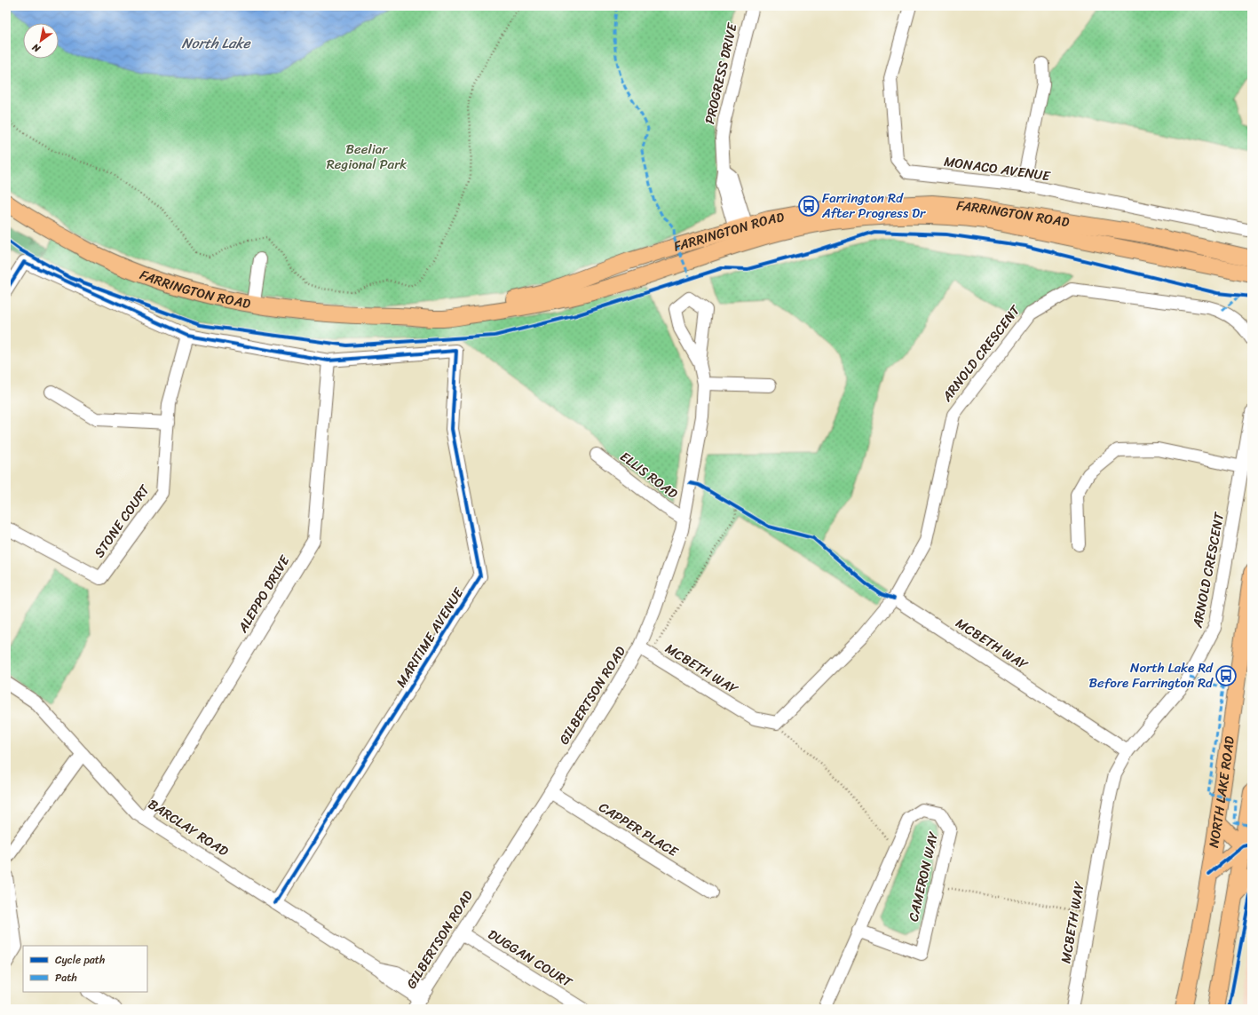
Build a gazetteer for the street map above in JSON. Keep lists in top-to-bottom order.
{
  "streets": {
    "main road": ["FARRINGTON ROAD", "NORTH LAKE ROAD"],
    "street": [
      "PROGRESS DRIVE",
      "MONACO AVENUE",
      "ARNOLD CRESCENT",
      "ELLIS ROAD",
      "STONE COURT",
      "ALEPPO DRIVE",
      "MARITIME AVENUE",
      "MCBETH WAY",
      "GILBERTSON ROAD",
      "BARCLAY ROAD",
      "CAPPER PLACE",
      "CAMERON WAY",
      "DUGGAN COURT"
    ]
  },
  "crossings": [
    ["PROGRESS DRIVE", "FARRINGTON ROAD"],
    ["ARNOLD CRESCENT", "MCBETH WAY"],
    ["ELLIS ROAD", "GILBERTSON ROAD"],
    ["ALEPPO DRIVE", "MARITIME AVENUE"],
    ["ALEPPO DRIVE", "BARCLAY ROAD"],
    ["MARITIME AVENUE", "BARCLAY ROAD"],
    ["MCBETH WAY", "GILBERTSON ROAD"],
    ["GILBERTSON ROAD", "BARCLAY ROAD"],
    ["GILBERTSON ROAD", "CAPPER PLACE"],
    ["GILBERTSON ROAD", "DUGGAN COURT"]
  ],
  "water": ["North Lake"],
  "parks": ["Beeliar Regional Park"],
  "places": {
    "bus stop": ["Farrington Rd After Progress Dr", "North Lake Rd Before Farrington Rd"]
  },
  "legend": ["Cycle path", "Path"],
  "north": "bottom left"
}
